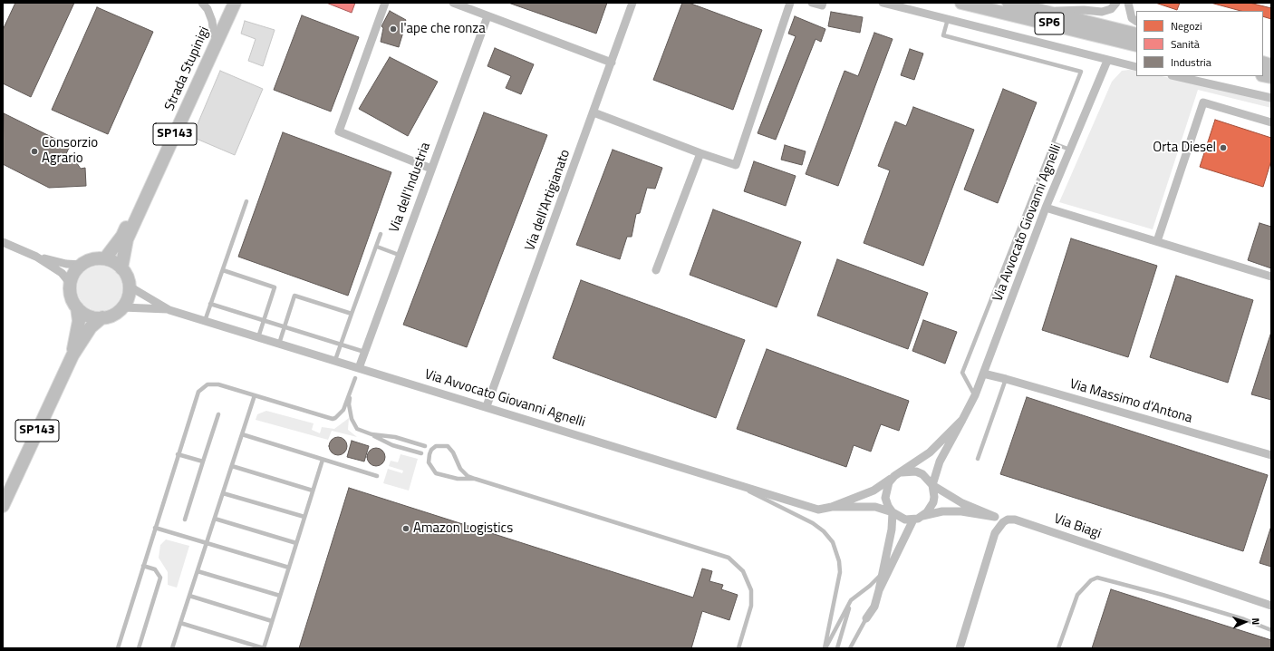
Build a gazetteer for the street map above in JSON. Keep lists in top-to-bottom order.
{
  "streets": {
    "main road": ["SP6", "Strada Stupinigi", "SP143"],
    "street": [
      "Via dell'Industria",
      "Via dell'Artigianato",
      "Via Avvocato Giovanni Agnelli",
      "Via Massimo d'Antona",
      "Via Biagi"
    ]
  },
  "crossings": [
    ["Strada Stupinigi", "SP143"],
    ["Strada Stupinigi", "Via Avvocato Giovanni Agnelli"],
    ["SP143", "Via Avvocato Giovanni Agnelli"],
    ["Via dell'Industria", "Via Avvocato Giovanni Agnelli"],
    ["Via dell'Artigianato", "Via Avvocato Giovanni Agnelli"],
    ["Via Avvocato Giovanni Agnelli", "Via Massimo d'Antona"]
  ],
  "places": [
    "l'ape che ronza",
    "Orta Diesel",
    "Consorzio Agrario",
    "Amazon Logistics"
  ],
  "legend": ["Negozi", "Sanità", "Industria"],
  "north": "right"
}
